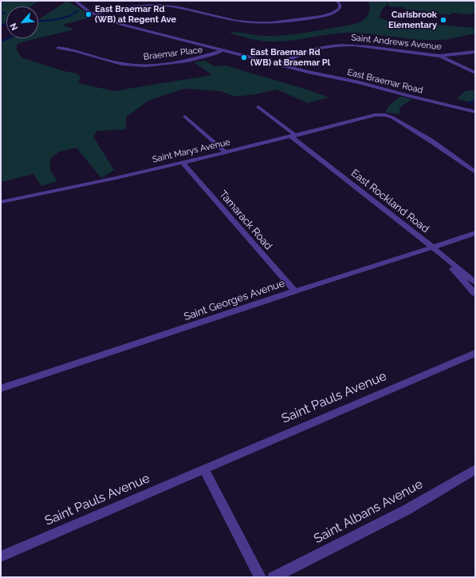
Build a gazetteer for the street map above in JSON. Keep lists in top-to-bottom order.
{
  "streets": {
    "street": [
      "Saint Andrews Avenue",
      "Braemar Place",
      "East Braemar Road",
      "Saint Marys Avenue",
      "East Rockland Road",
      "Tamarack Road",
      "Saint Georges Avenue",
      "Saint Pauls Avenue",
      "Saint Albans Avenue"
    ]
  },
  "crossings": [
    ["Saint Andrews Avenue", "East Braemar Road"],
    ["Braemar Place", "East Braemar Road"],
    ["Saint Marys Avenue", "East Rockland Road"],
    ["Saint Marys Avenue", "Tamarack Road"],
    ["East Rockland Road", "Saint Georges Avenue"],
    ["Tamarack Road", "Saint Georges Avenue"]
  ],
  "places": ["East Braemar Rd (WB) at Regent Ave", "Carisbrook Elementary", "East Braemar Rd (WB) at Braemar Pl"],
  "north": "bottom left"
}
